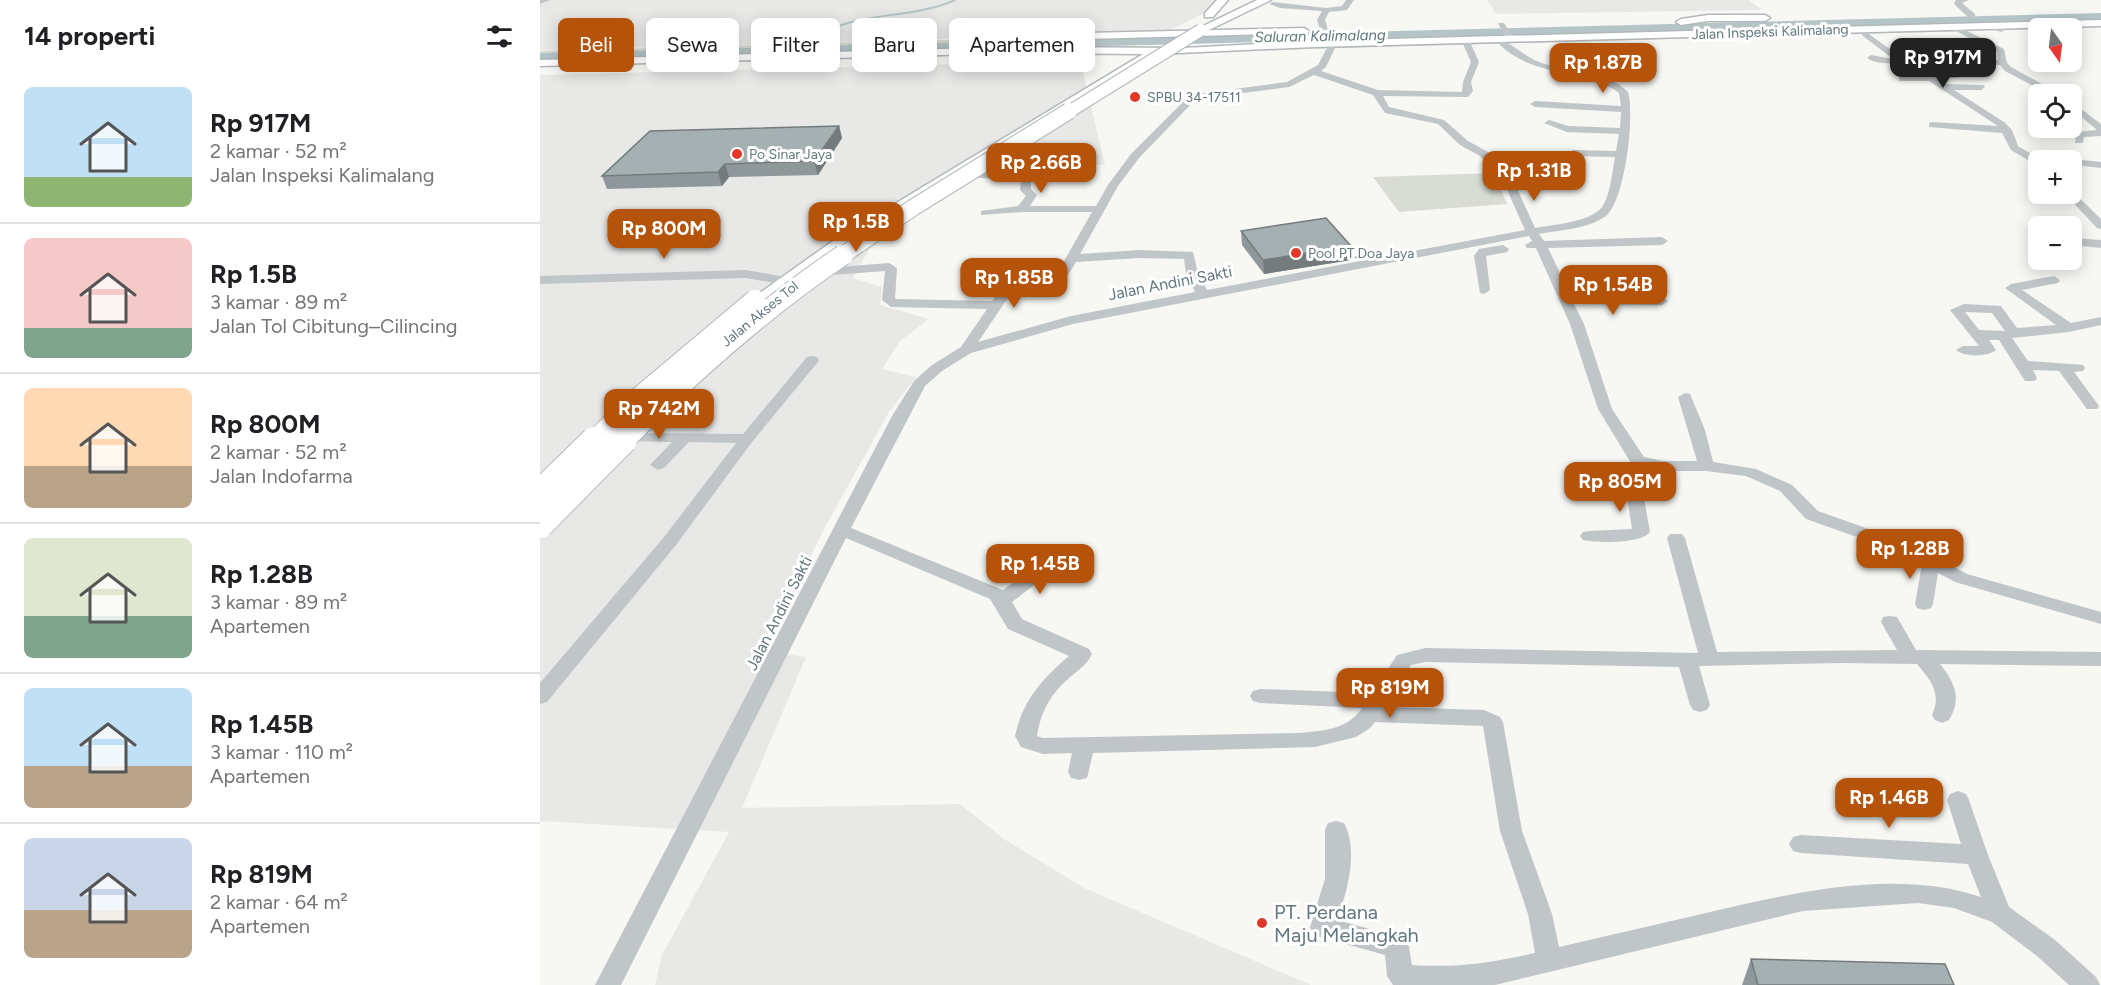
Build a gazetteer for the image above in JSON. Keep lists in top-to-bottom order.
{
  "streets": {
    "main road": ["Jalan Inspeksi Kalimalang", "Jalan Akses Tol"],
    "street": ["Jalan Andini Sakti"]
  },
  "crossings": [
    ["Jalan Inspeksi Kalimalang", "Jalan Akses Tol"]
  ],
  "water": ["Saluran Kalimalang"],
  "places": [
    "SPBU 34-17511",
    "Po Sinar Jaya",
    "Pool PT.Doa Jaya",
    "PT. Perdana Maju Melangkah"
  ],
  "north": "bottom",
  "page": {
    "heading": "14 properti",
    "map_buttons": ["+", "−"],
    "chip": [
      "Beli",
      "Sewa",
      "Filter",
      "Baru",
      "Apartemen"
    ],
    "price": [
      "Rp 917M",
      "Rp 1.87B",
      "Rp 2.66B",
      "Rp 1.31B",
      "Rp 1.5B",
      "Rp 800M",
      "Rp 1.85B",
      "Rp 1.54B",
      "Rp 742M",
      "Rp 805M",
      "Rp 1.28B",
      "Rp 1.45B",
      "Rp 819M",
      "Rp 1.46B"
    ],
    "list": [
      {
        "name": "Rp 917M",
        "note": "2 kamar · 52 m² · Jalan Inspeksi Kalimalang"
      },
      {
        "name": "Rp 1.5B",
        "note": "3 kamar · 89 m² · Jalan Tol Cibitung–Cilincing"
      },
      {
        "name": "Rp 800M",
        "note": "2 kamar · 52 m² · Jalan Indofarma"
      },
      {
        "name": "Rp 1.28B",
        "note": "3 kamar · 89 m² · Apartemen"
      },
      {
        "name": "Rp 1.45B",
        "note": "3 kamar · 110 m² · Apartemen"
      },
      {
        "name": "Rp 819M",
        "note": "2 kamar · 64 m² · Apartemen"
      }
    ]
  }
}
